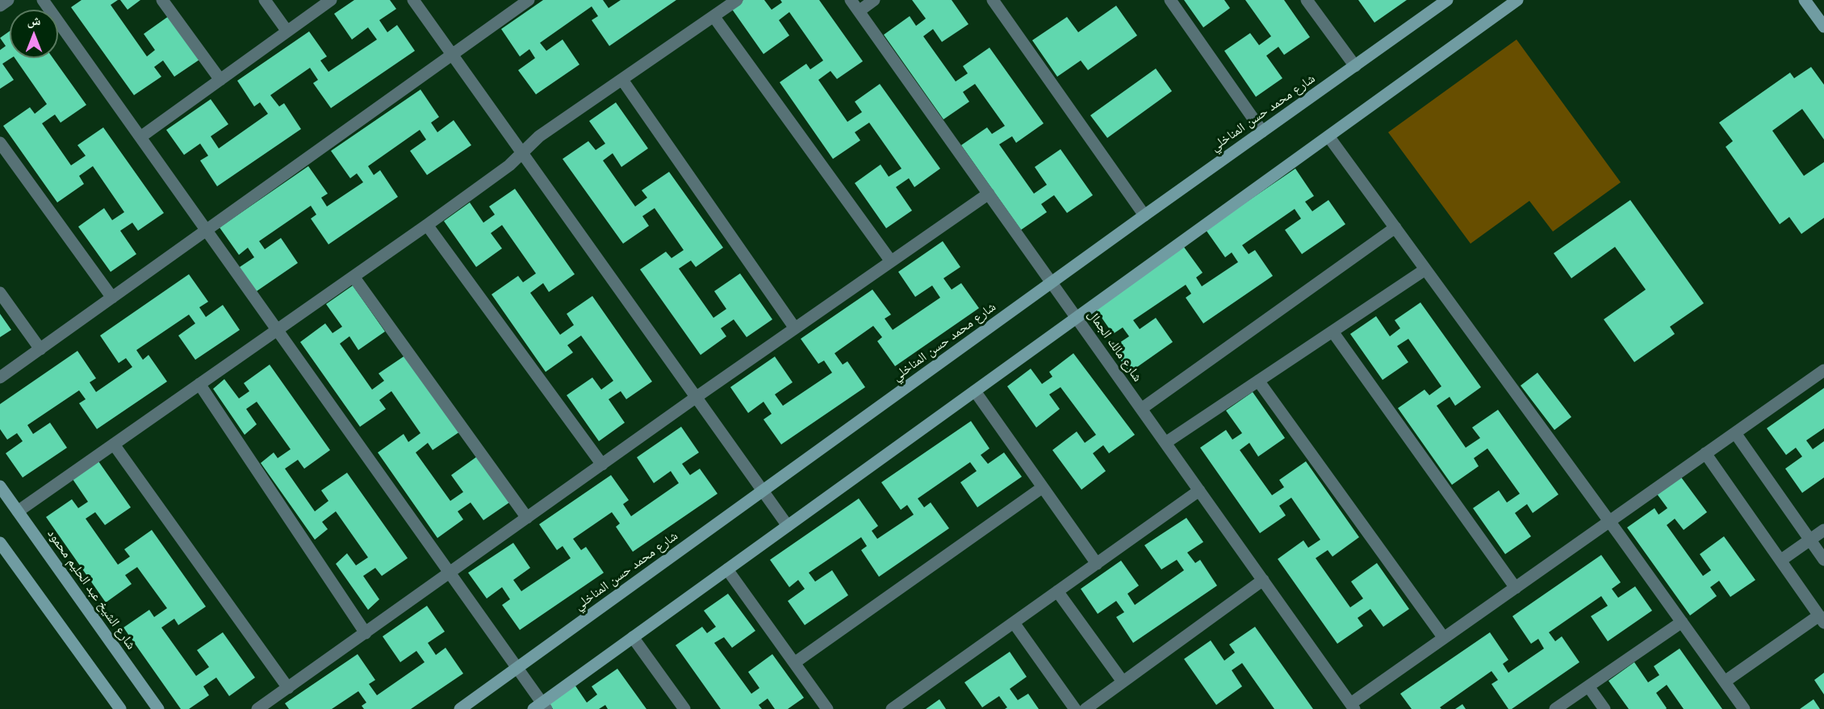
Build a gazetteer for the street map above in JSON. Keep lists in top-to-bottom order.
{
  "streets": {
    "street": ["شارع محمد حسن المناخلي", "شارع مالك الجمال", "شارع الشيخ عبد الحليم محمود"]
  },
  "crossings": [
    ["شارع محمد حسن المناخلي", "شارع مالك الجمال"]
  ],
  "north": "top"
}
